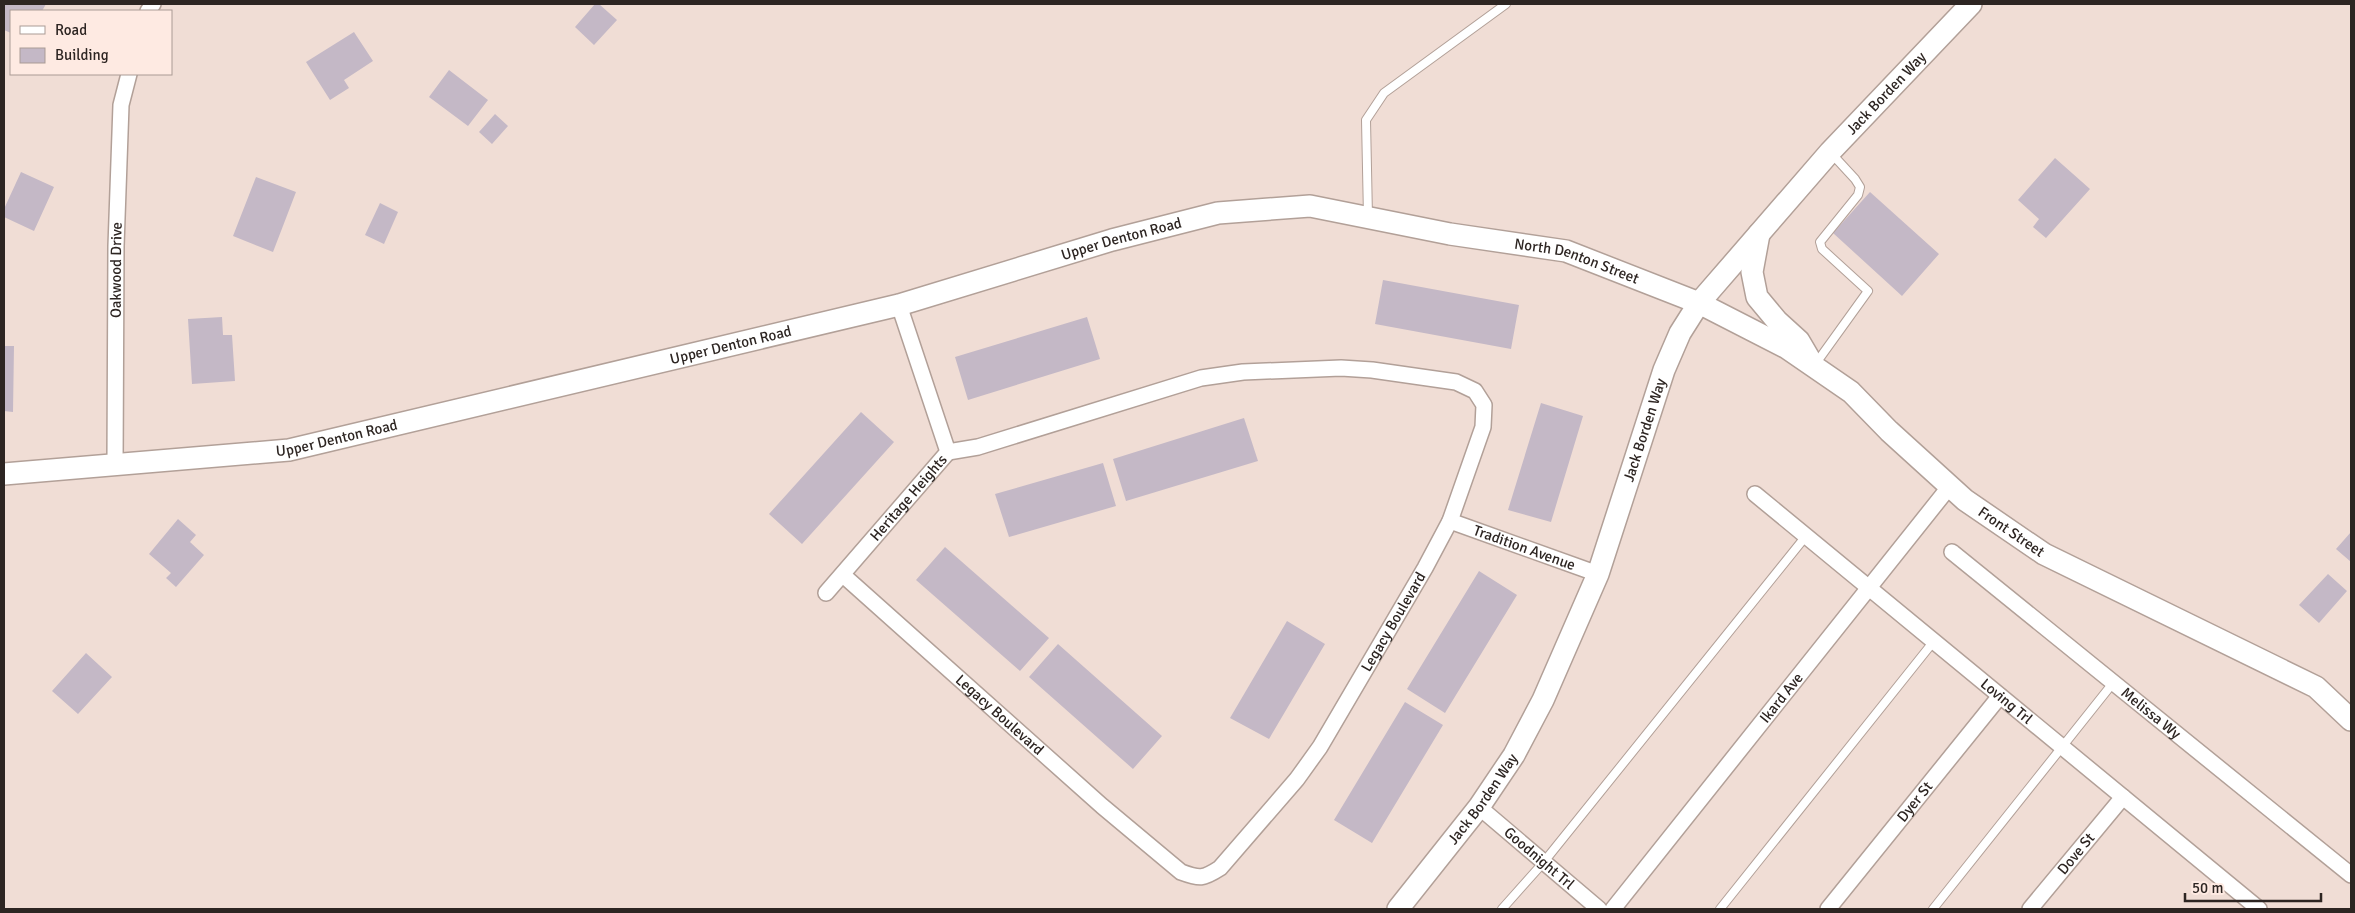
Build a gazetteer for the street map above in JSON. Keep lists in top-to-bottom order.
{
  "streets": {
    "street": [
      "Jack Borden Way",
      "Upper Denton Road",
      "North Denton Street",
      "Oakwood Drive",
      "Heritage Heights",
      "Front Street",
      "Tradition Avenue",
      "Legacy Boulevard",
      "Ikard Ave",
      "Loving Trl",
      "Melissa Wy",
      "Dyer St",
      "Dove St",
      "Goodnight Trl"
    ]
  },
  "crossings": [
    ["Jack Borden Way", "North Denton Street"],
    ["Jack Borden Way", "Front Street"],
    ["Jack Borden Way", "Tradition Avenue"],
    ["Jack Borden Way", "Goodnight Trl"],
    ["Upper Denton Road", "North Denton Street"],
    ["Upper Denton Road", "Oakwood Drive"],
    ["Upper Denton Road", "Heritage Heights"],
    ["North Denton Street", "Front Street"],
    ["Heritage Heights", "Legacy Boulevard"],
    ["Front Street", "Ikard Ave"],
    ["Tradition Avenue", "Legacy Boulevard"],
    ["Ikard Ave", "Loving Trl"],
    ["Loving Trl", "Dyer St"],
    ["Loving Trl", "Dove St"]
  ],
  "legend": ["Road", "Building"],
  "scale_bar": "50 m"
}
